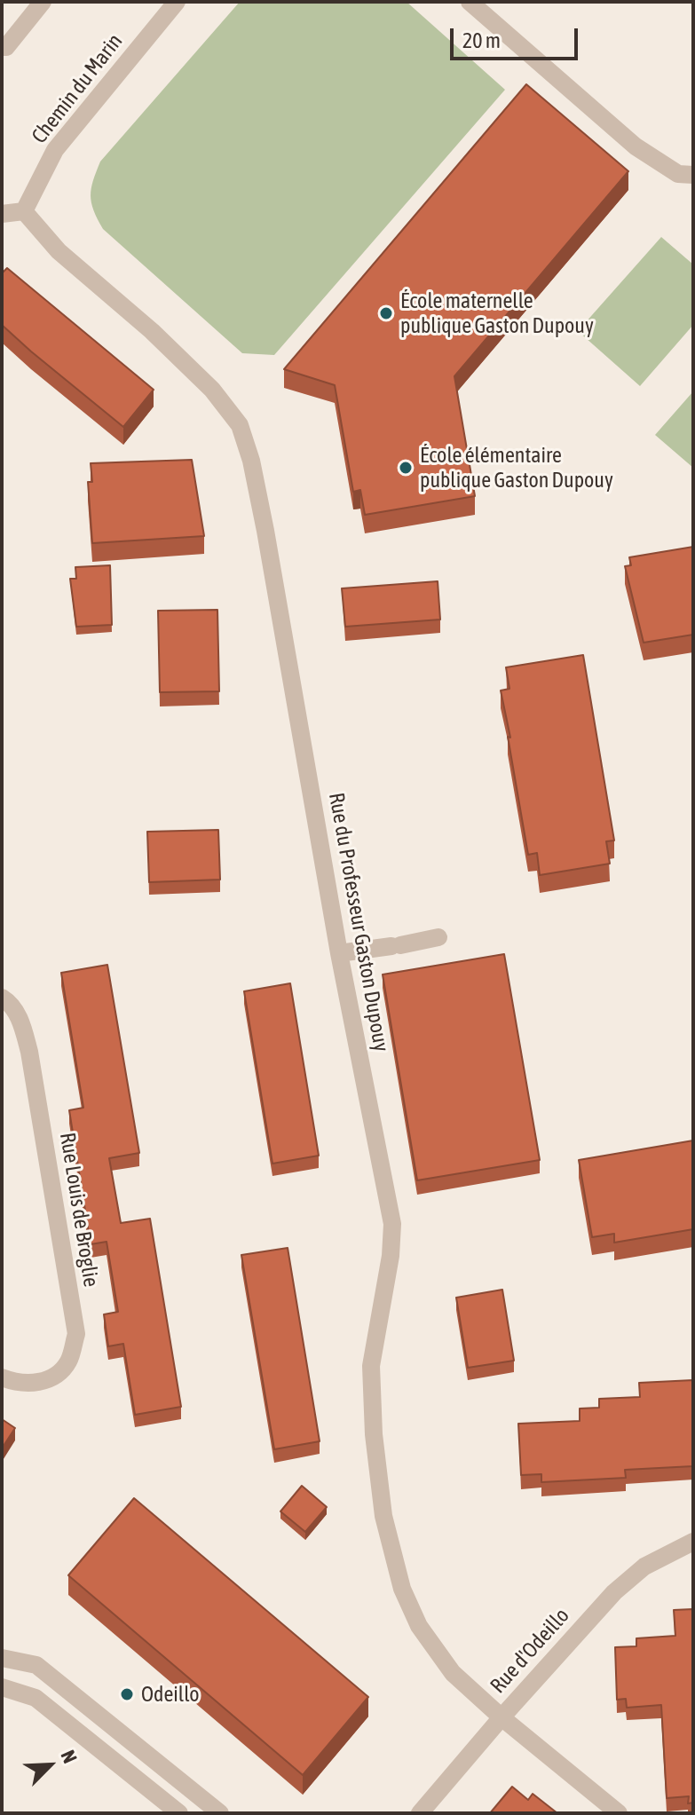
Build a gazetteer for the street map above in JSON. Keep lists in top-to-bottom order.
{
  "streets": {
    "street": [
      "Chemin du Marin",
      "Rue du Professeur Gaston Dupouy",
      "Rue Louis de Broglie",
      "Rue d'Odeillo"
    ]
  },
  "crossings": [
    ["Chemin du Marin", "Rue du Professeur Gaston Dupouy"],
    ["Rue du Professeur Gaston Dupouy", "Rue d'Odeillo"]
  ],
  "places": ["École maternelle publique Gaston Dupouy", "École élémentaire publique Gaston Dupouy", "Odeillo"],
  "scale_bar": "20 m",
  "north": "top right"
}
